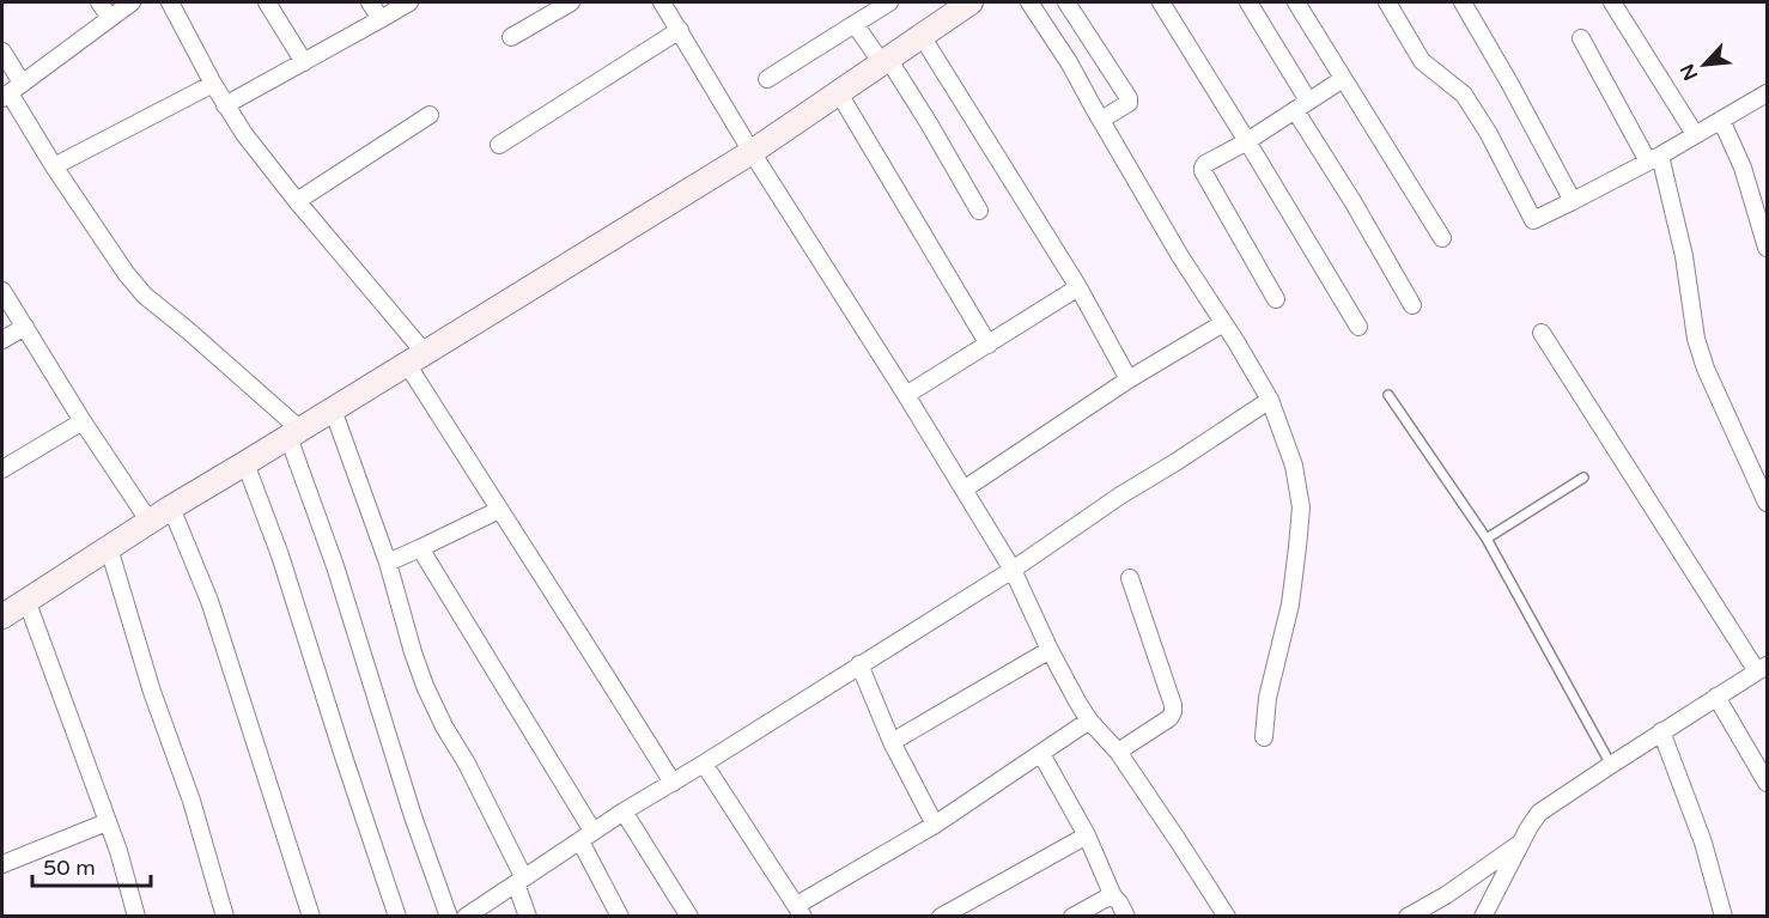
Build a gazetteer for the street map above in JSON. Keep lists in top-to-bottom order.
{
  "scale_bar": "50 m",
  "north": "bottom left"
}
